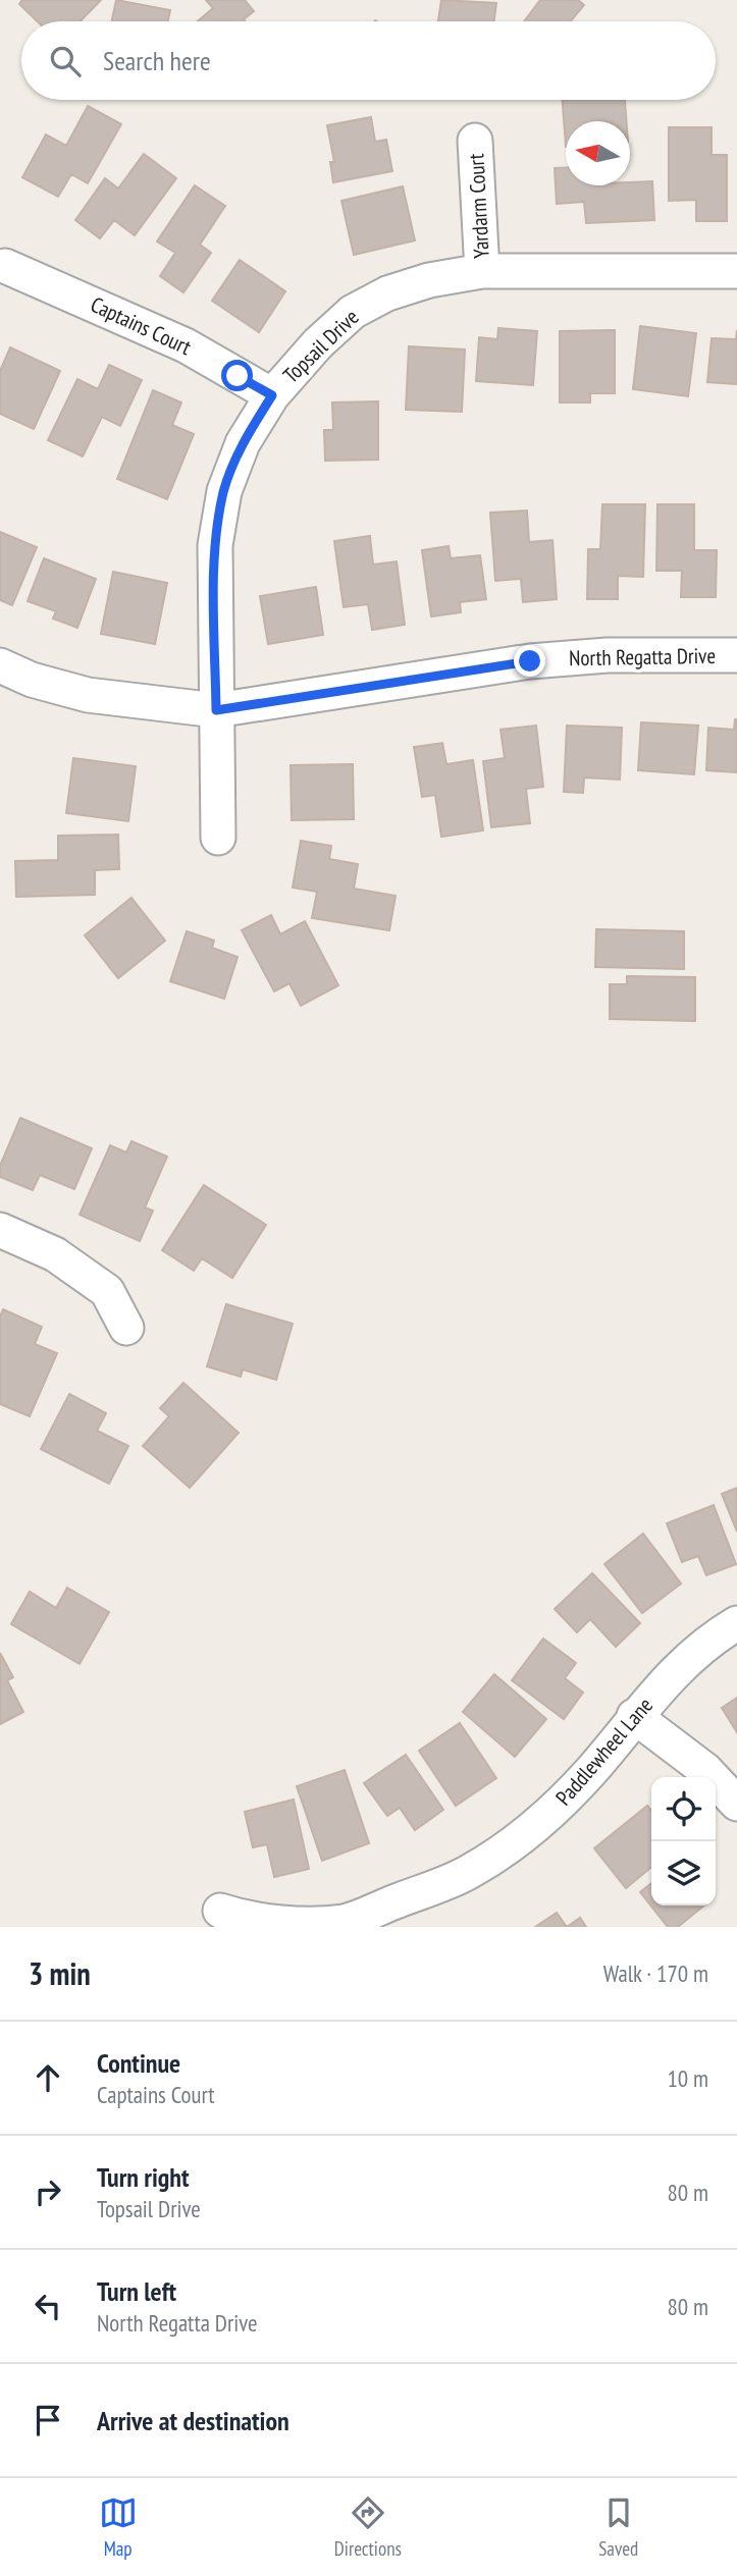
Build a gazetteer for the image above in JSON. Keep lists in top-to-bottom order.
{
  "streets": {
    "street": [
      "Yardarm Court",
      "Captains Court",
      "Topsail Drive",
      "North Regatta Drive",
      "Paddlewheel Lane"
    ]
  },
  "crossings": [
    ["Yardarm Court", "Topsail Drive"],
    ["Captains Court", "Topsail Drive"],
    ["Topsail Drive", "North Regatta Drive"]
  ],
  "north": "left",
  "page": {
    "search": "Search here",
    "heading": ["3 min", "Walk · 170 m"],
    "list": [
      ["Continue", "Captains Court", "10 m"],
      ["Turn right", "Topsail Drive", "80 m"],
      ["Turn left", "North Regatta Drive", "80 m"],
      "Arrive at destination"
    ],
    "nav": ["Map", "Directions", "Saved"]
  }
}
